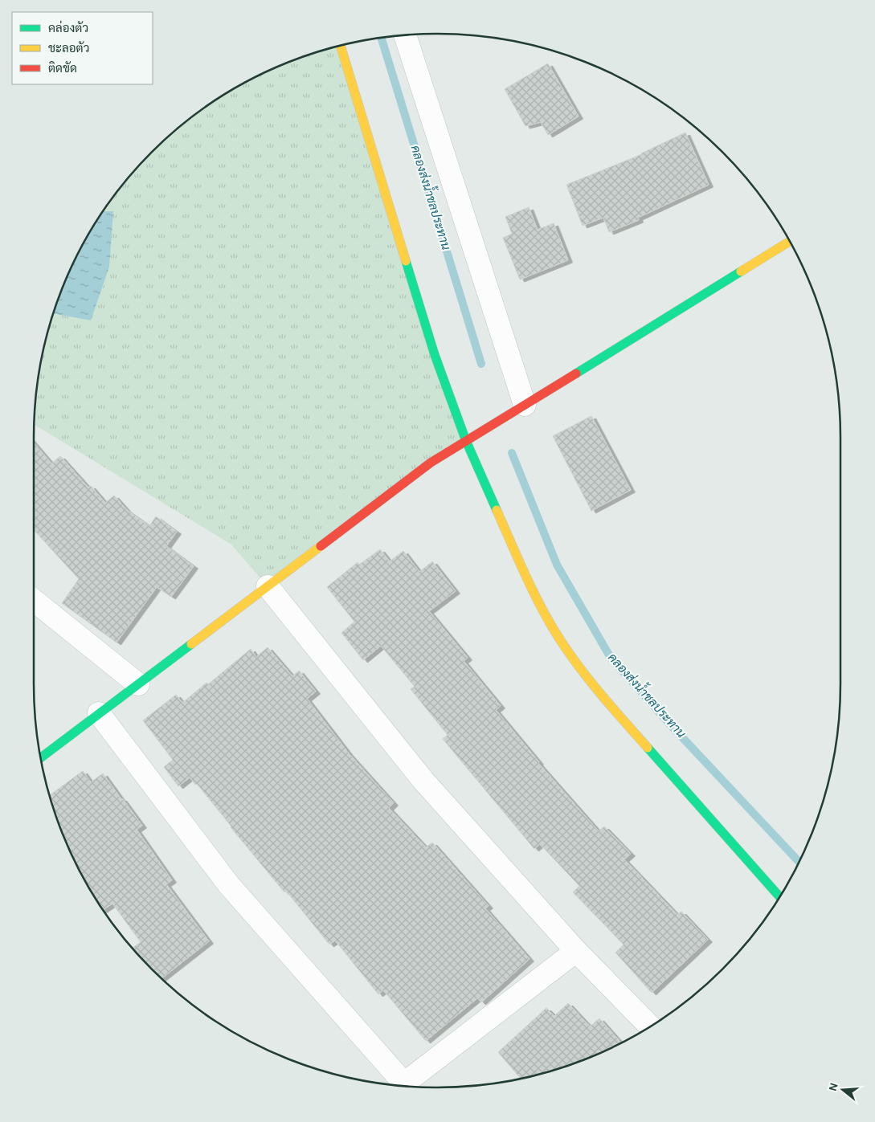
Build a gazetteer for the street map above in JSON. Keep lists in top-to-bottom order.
{
  "water": ["คลองส่งน้ำชลประทาน"],
  "legend": ["คล่องตัว", "ชะลอตัว", "ติดขัด"],
  "north": "left"
}
